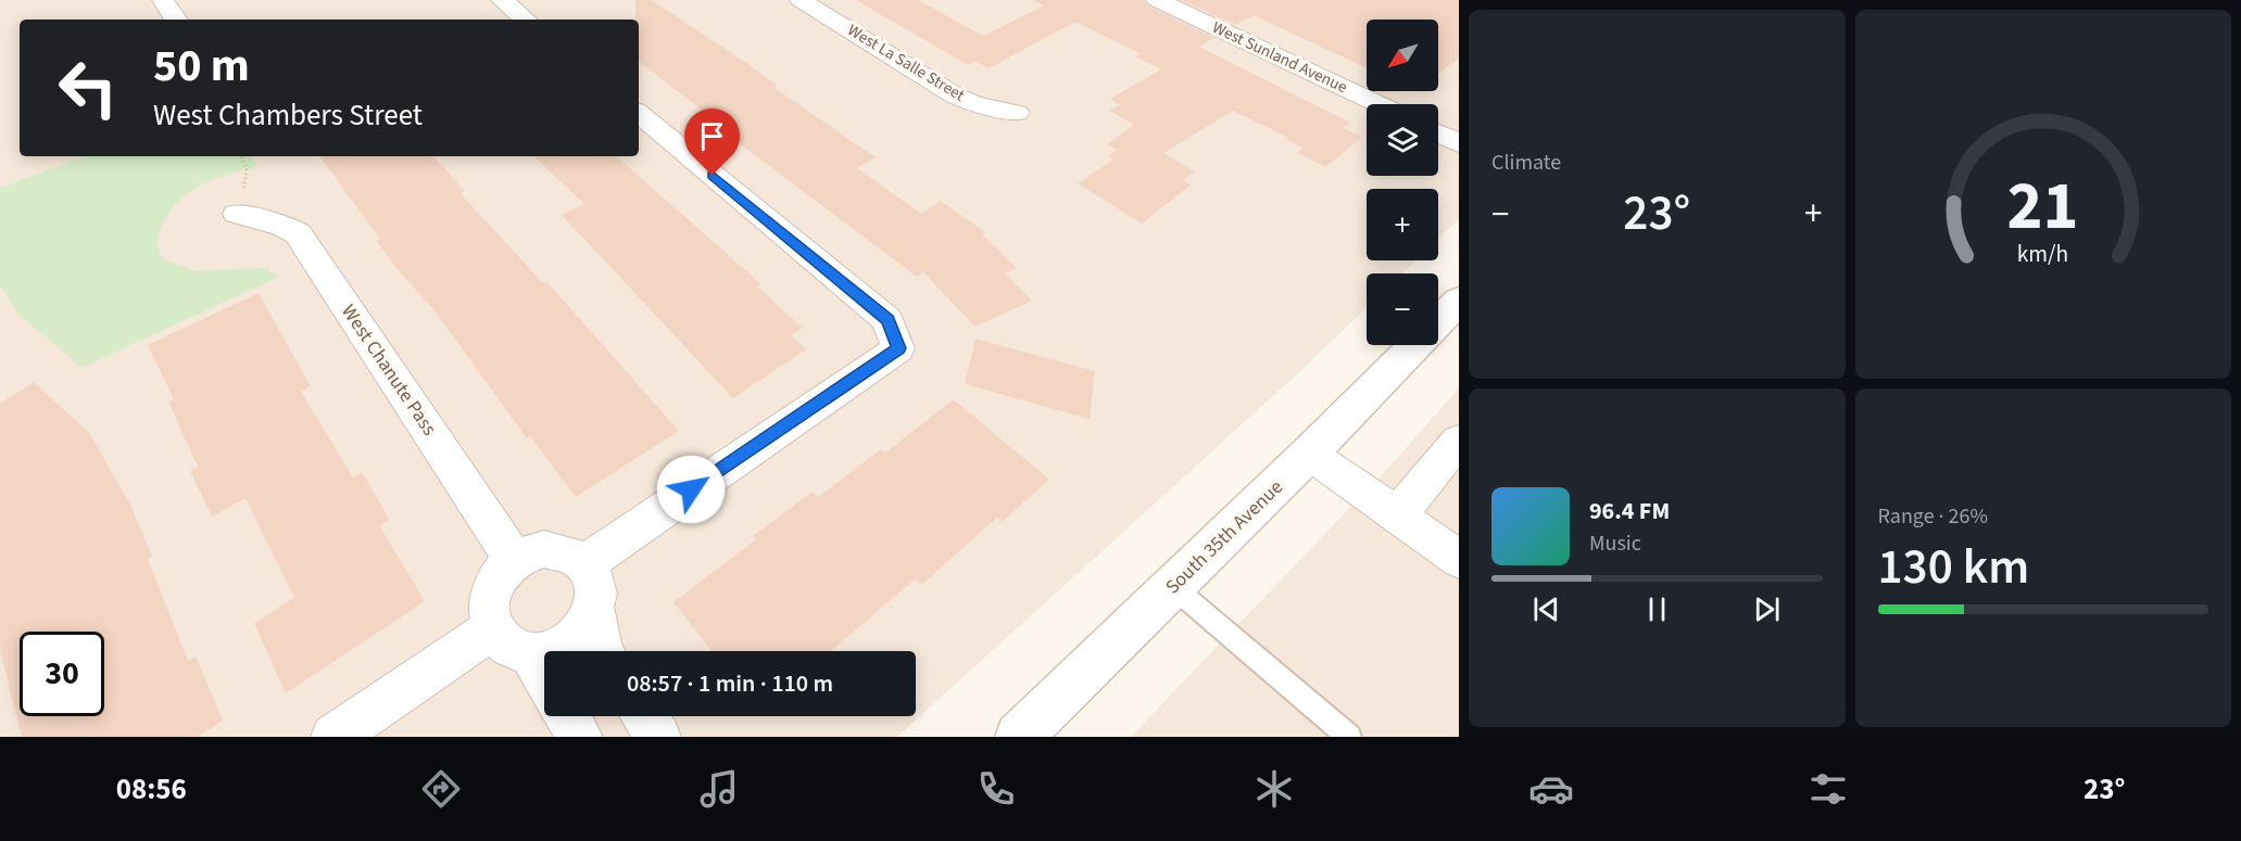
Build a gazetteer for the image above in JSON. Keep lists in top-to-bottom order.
{
  "streets": {
    "main road": ["South 35th Avenue"],
    "street": ["West Sunland Avenue", "West La Salle Street", "West Chanute Pass"]
  },
  "north": "bottom left",
  "page": {
    "tile": [
      "Climate",
      ["Range · 26%", "130 km"]
    ],
    "map_buttons": ["+", "−"],
    "turn": ["50 m", "West Chambers Street"],
    "heat": ["−", "23°", "+"],
    "song": ["96.4 FM", "Music"],
    "limit": "30",
    "trip": "08:57 · 1 min · 110 m",
    "tabs": ["08:56", "23°"],
    "gauge": ["21", "km/h"]
  }
}
